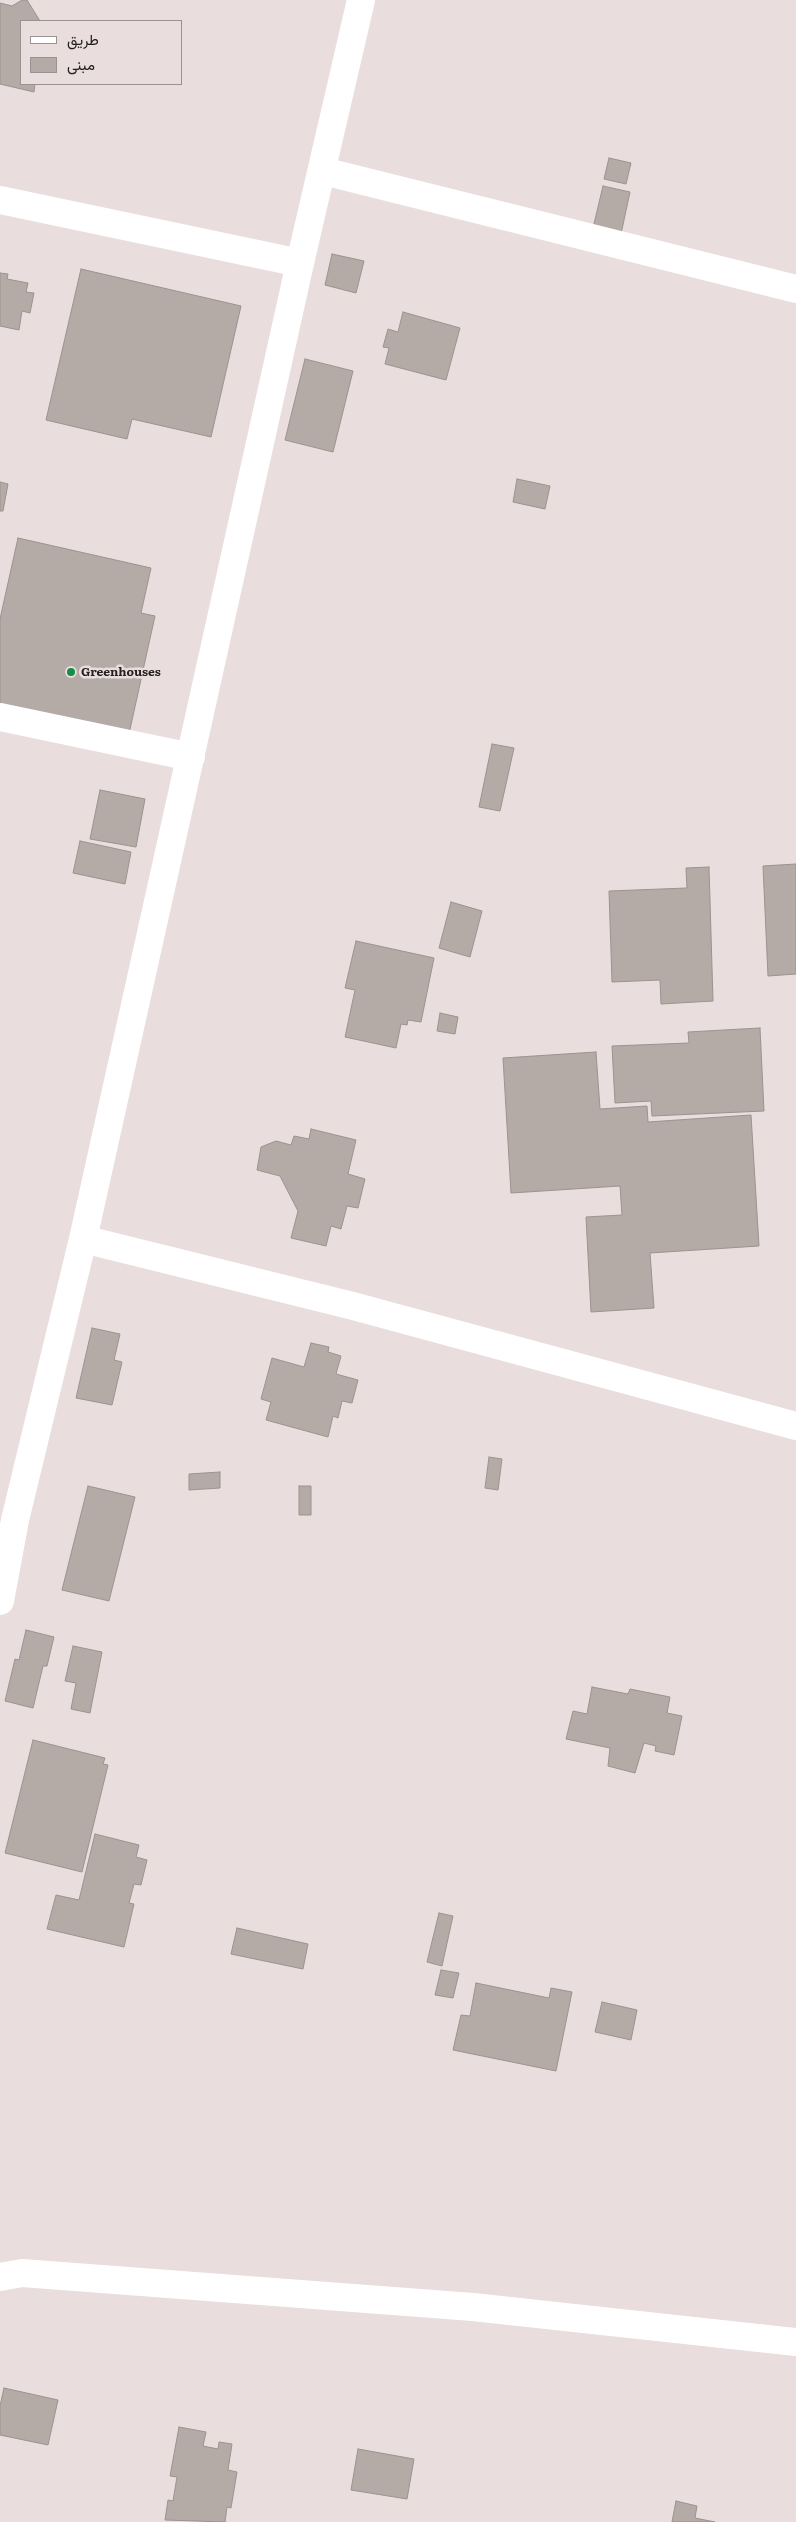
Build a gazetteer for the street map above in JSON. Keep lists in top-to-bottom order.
{
  "places": ["Greenhouses"],
  "legend": ["طريق", "مبنى"]
}
